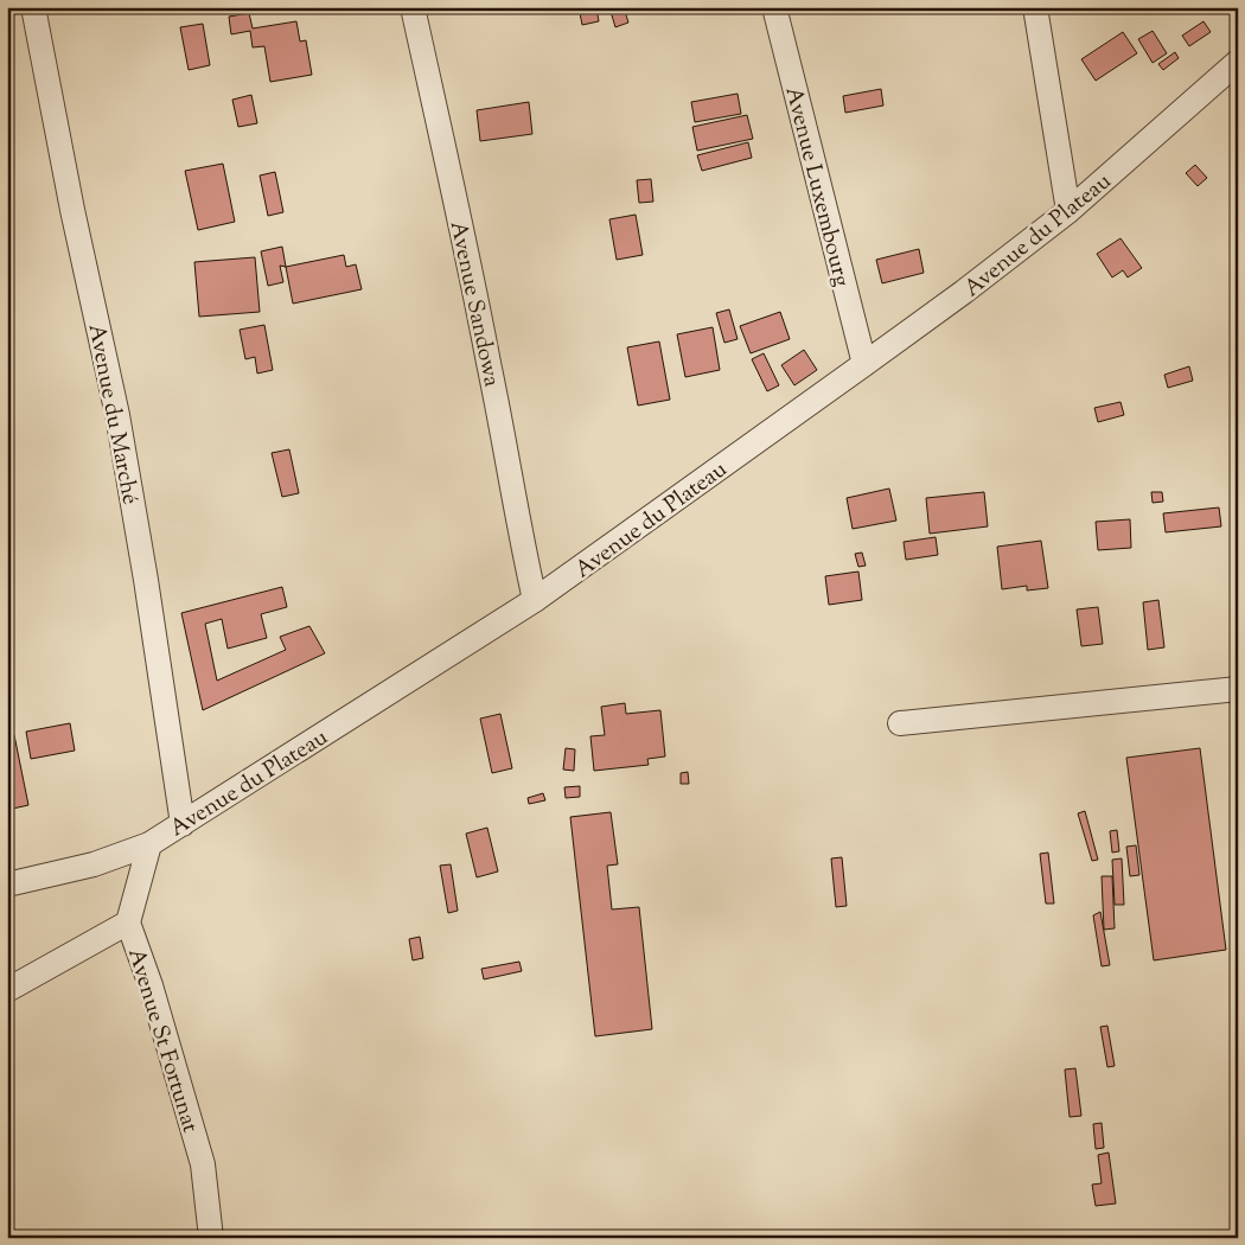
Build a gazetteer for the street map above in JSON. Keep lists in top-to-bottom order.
{
  "streets": {
    "street": [
      "Avenue Luxembourg",
      "Avenue du Plateau",
      "Avenue Sandowa",
      "Avenue du Marché",
      "Avenue St Fortunat"
    ]
  },
  "crossings": [
    ["Avenue Luxembourg", "Avenue du Plateau"],
    ["Avenue du Plateau", "Avenue Sandowa"],
    ["Avenue du Plateau", "Avenue du Marché"],
    ["Avenue du Plateau", "Avenue St Fortunat"]
  ]
}
